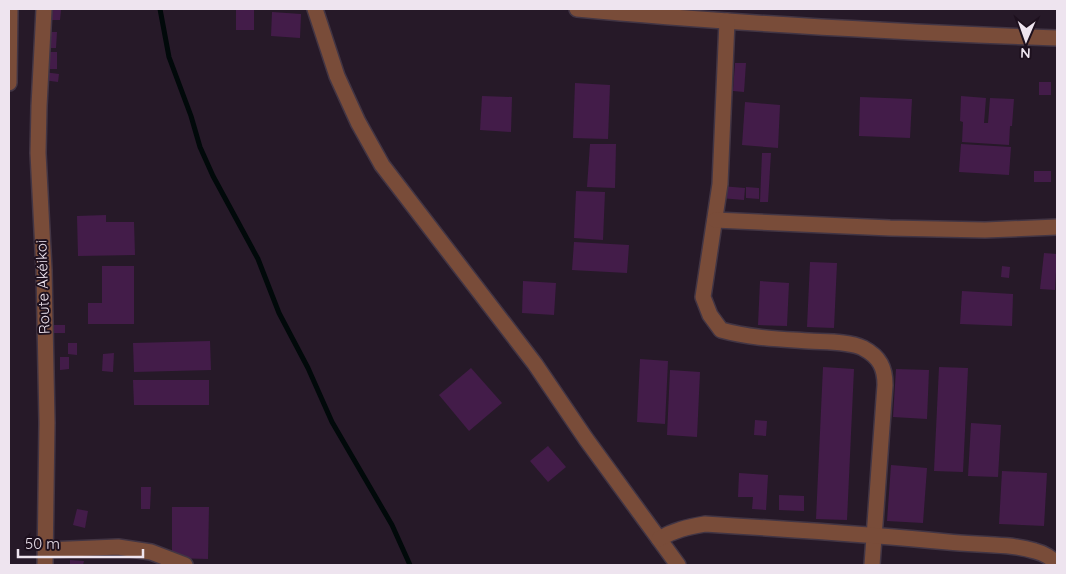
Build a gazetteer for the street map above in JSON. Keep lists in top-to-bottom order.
{
  "streets": {
    "street": ["Route Akéikoi"]
  },
  "scale_bar": "50 m",
  "north": "bottom"
}
